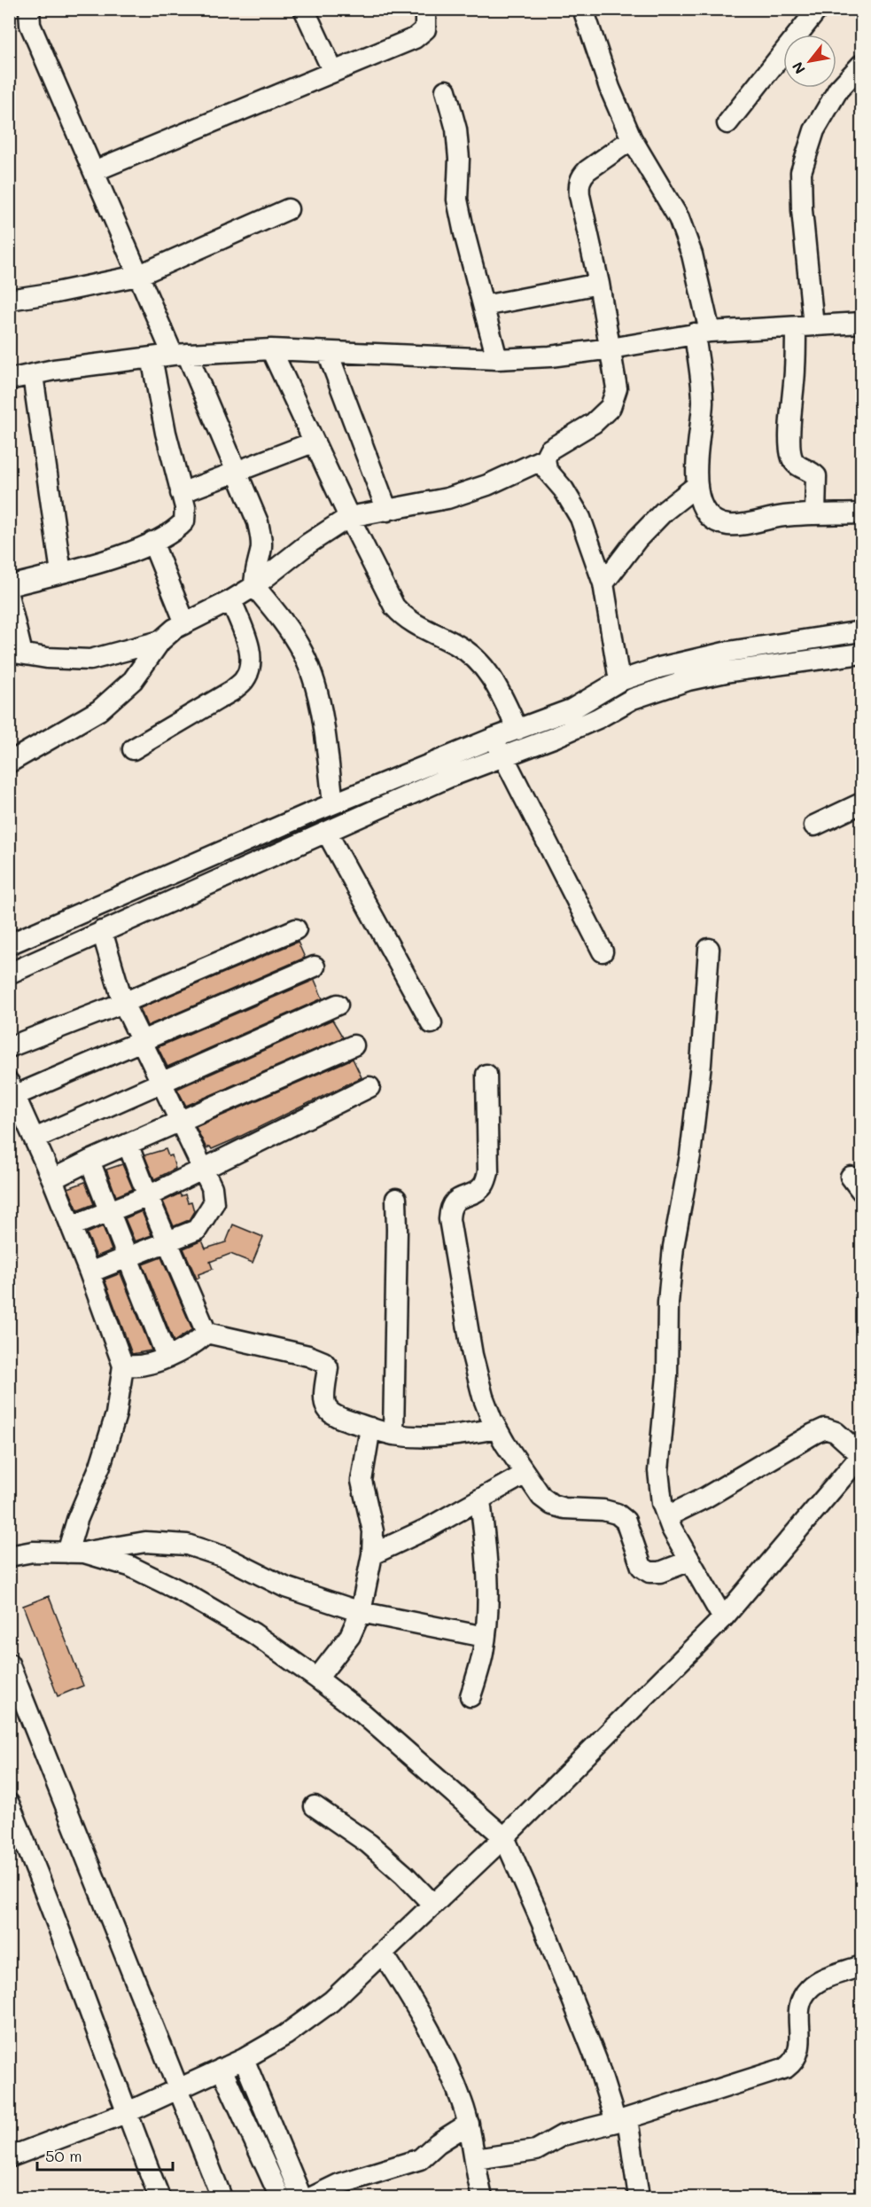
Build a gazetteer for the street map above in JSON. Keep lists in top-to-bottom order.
{
  "scale_bar": "50 m",
  "north": "bottom left"
}
